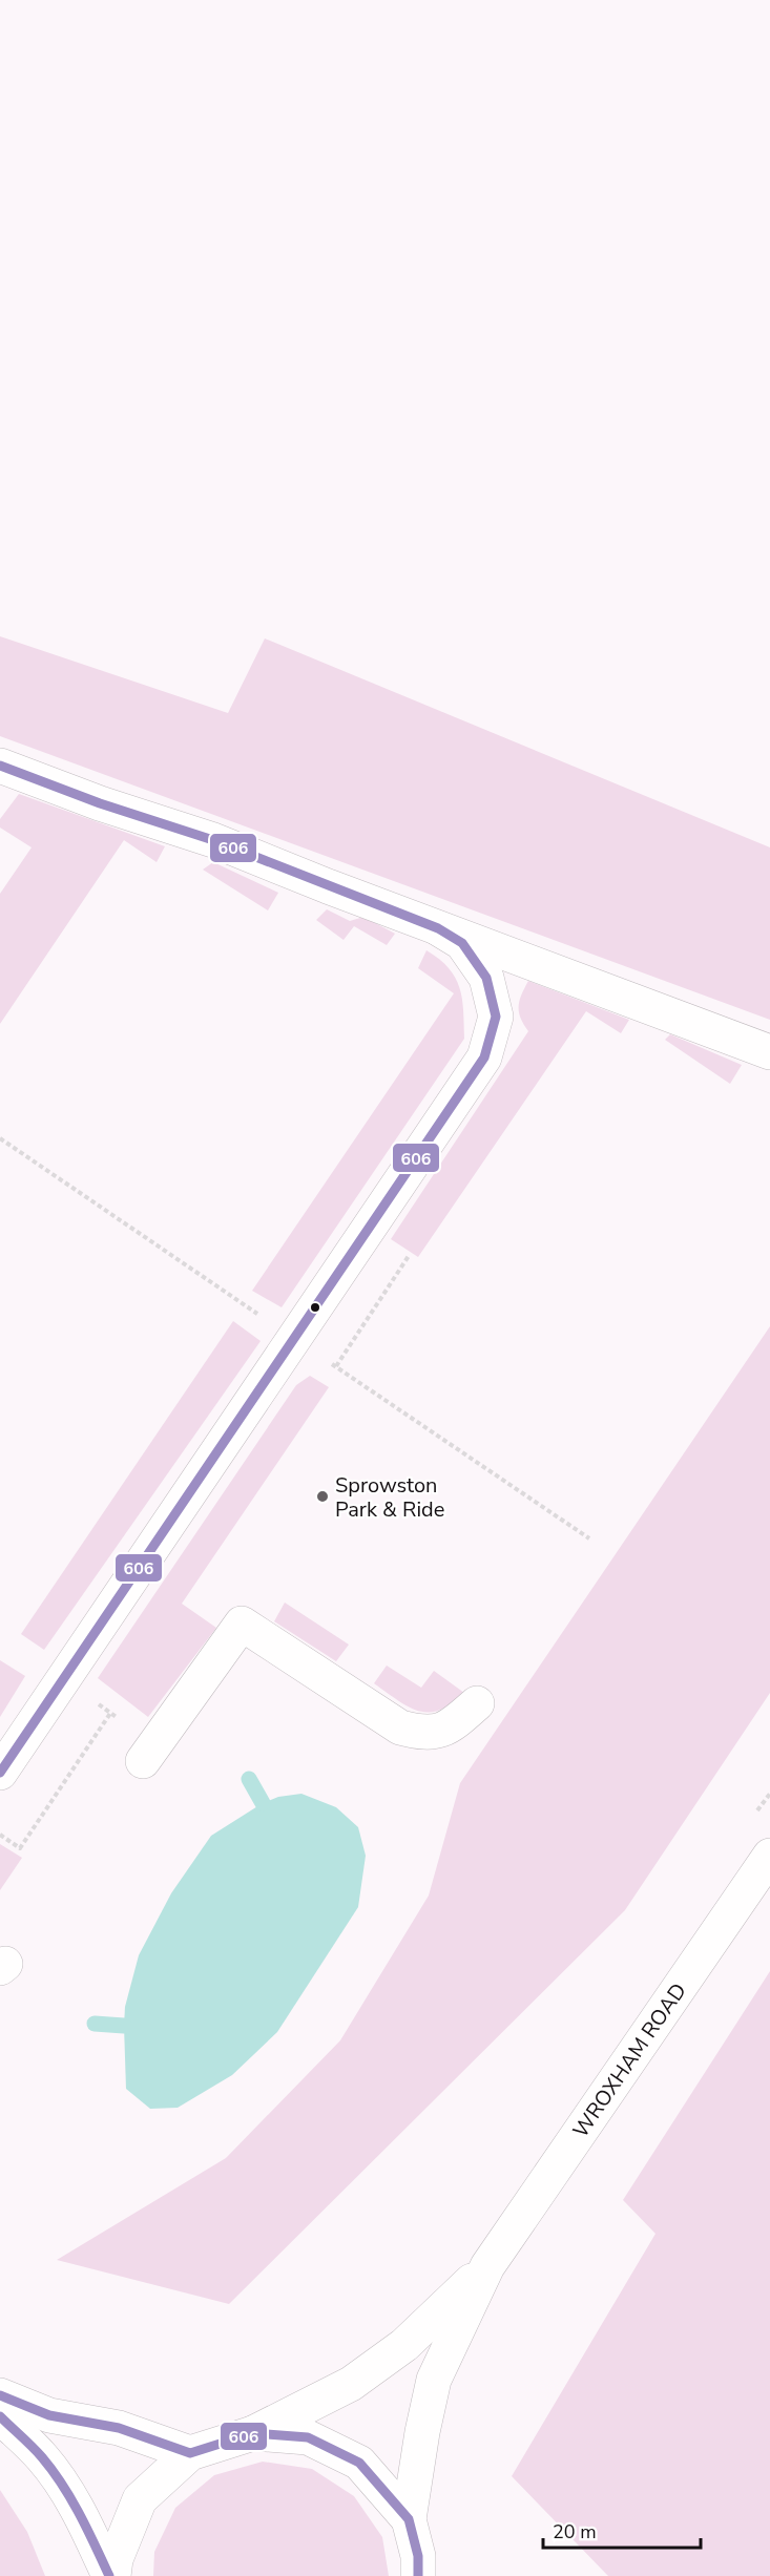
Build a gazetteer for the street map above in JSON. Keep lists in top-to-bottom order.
{
  "streets": {
    "main road": ["WROXHAM ROAD"]
  },
  "places": ["Sprowston Park & Ride"],
  "lines": ["transit line 606"],
  "scale_bar": "20 m"
}
